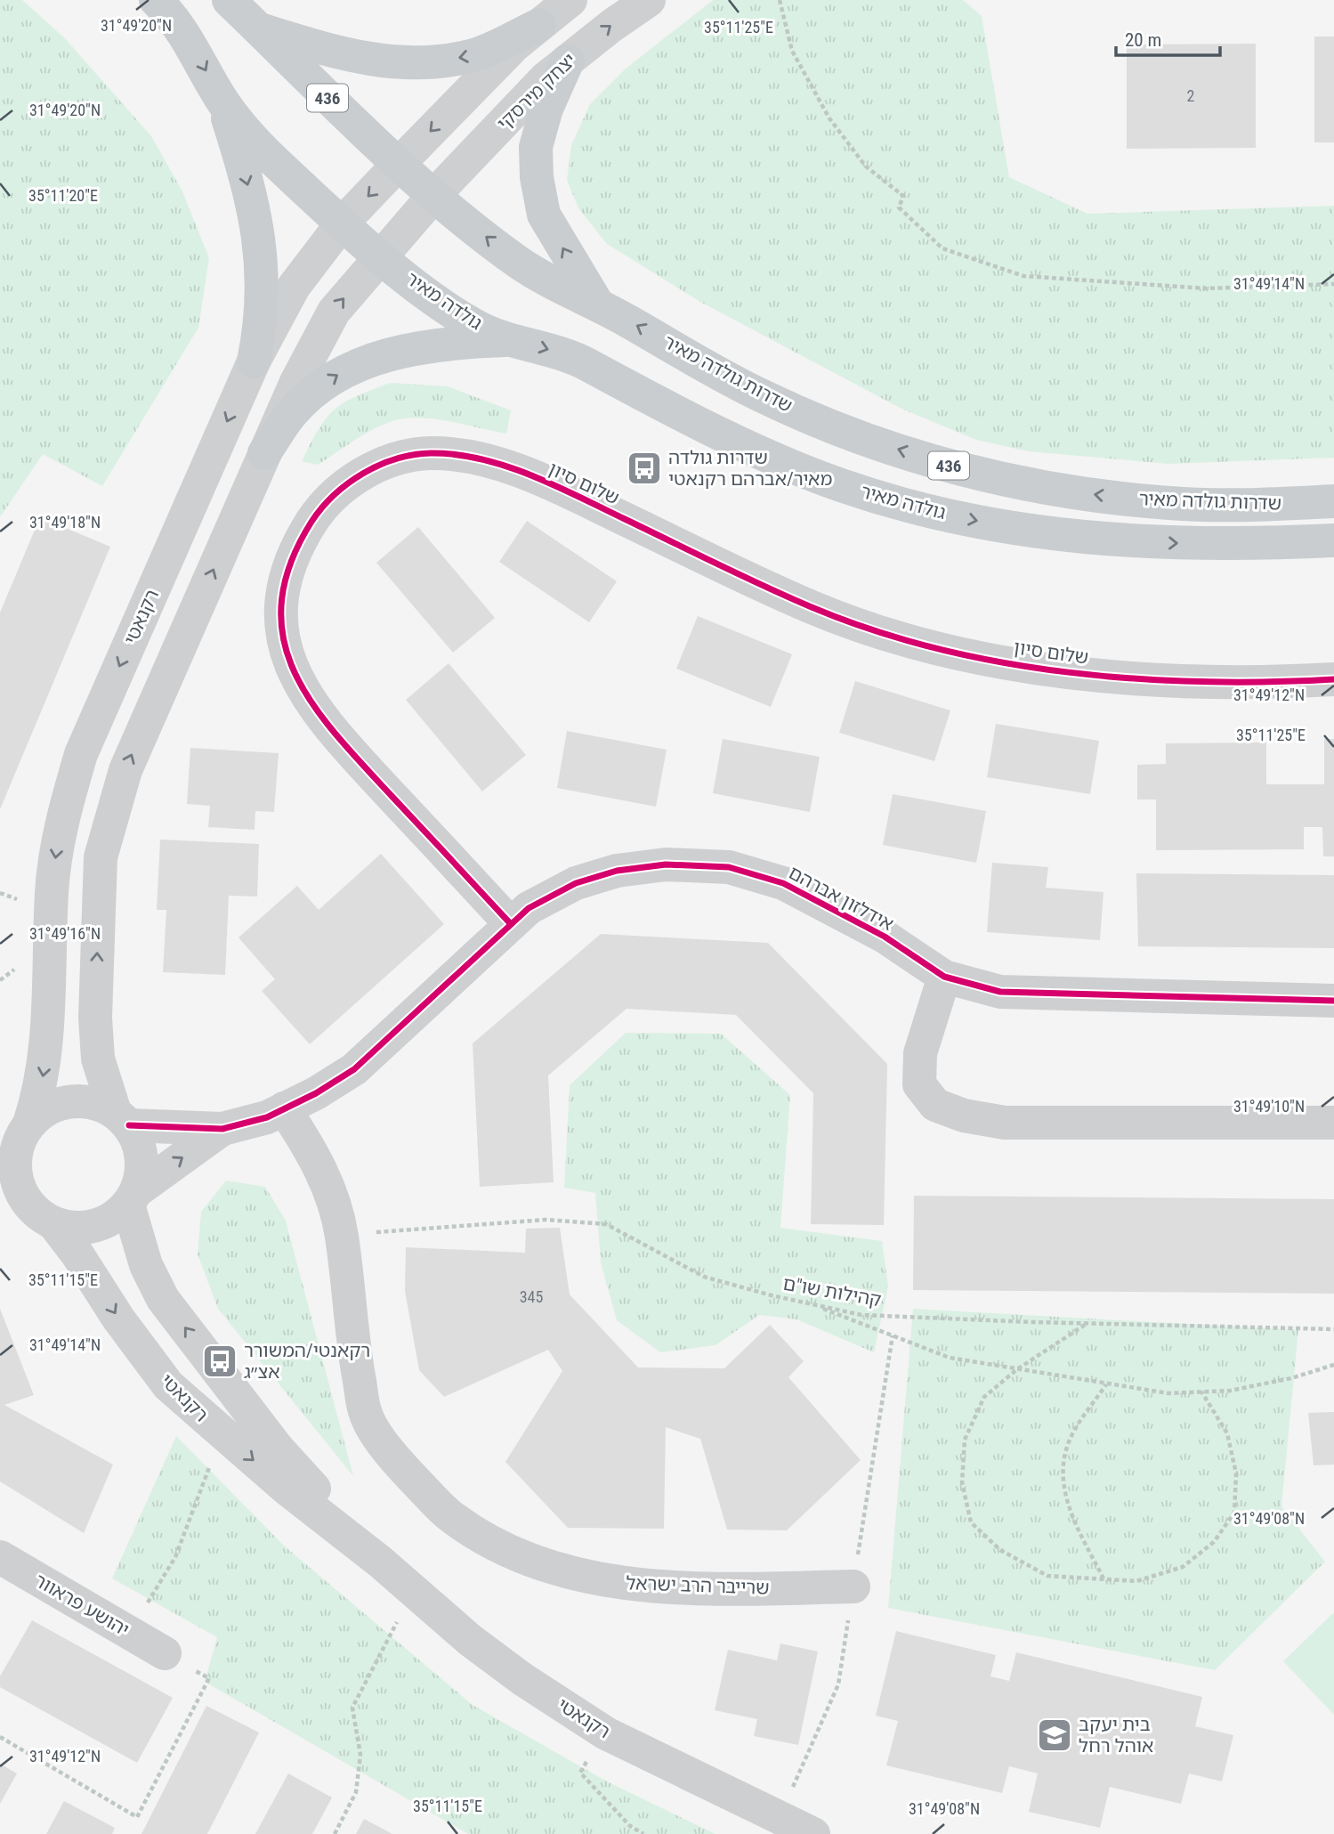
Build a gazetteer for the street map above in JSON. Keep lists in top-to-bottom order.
{
  "streets": {
    "main road": ["436", "גולדה מאיר", "שדרות גולדה מאיר"],
    "street": [
      "יצחק מירסקי",
      "שלום סיון",
      "רקנאטי",
      "אידלזון אברהם",
      "שרייבר הרב ישראל",
      "יהושע פראוור"
    ],
    "path": ["קהילות שו\"ם"]
  },
  "crossings": [
    ["יצחק מירסקי", "שדרות גולדה מאיר"],
    ["שדרות גולדה מאיר", "רקנאטי"],
    ["שלום סיון", "אידלזון אברהם"],
    ["אידלזון אברהם", "שרייבר הרב ישראל"],
    ["קהילות שו\"ם", "שרייבר הרב ישראל"]
  ],
  "one_way": ["גולדה מאיר", "שדרות גולדה מאיר"],
  "places": {
    "bus stop": ["שדרות גולדה מאיר/אברהם רקנאטי", "רקאנטי/המשורר אצ״ג"],
    "school or university": ["בית יעקב אוהל רחל"]
  },
  "house_numbers": ["2", "345"],
  "scale_bar": "20 m",
  "coordinates": [
    "31°49'20\"N",
    "35°11'25\"E",
    "35°11'20\"E",
    "31°49'14\"N",
    "31°49'18\"N",
    "31°49'12\"N",
    "31°49'16\"N",
    "31°49'10\"N",
    "35°11'15\"E",
    "31°49'08\"N"
  ]
}
